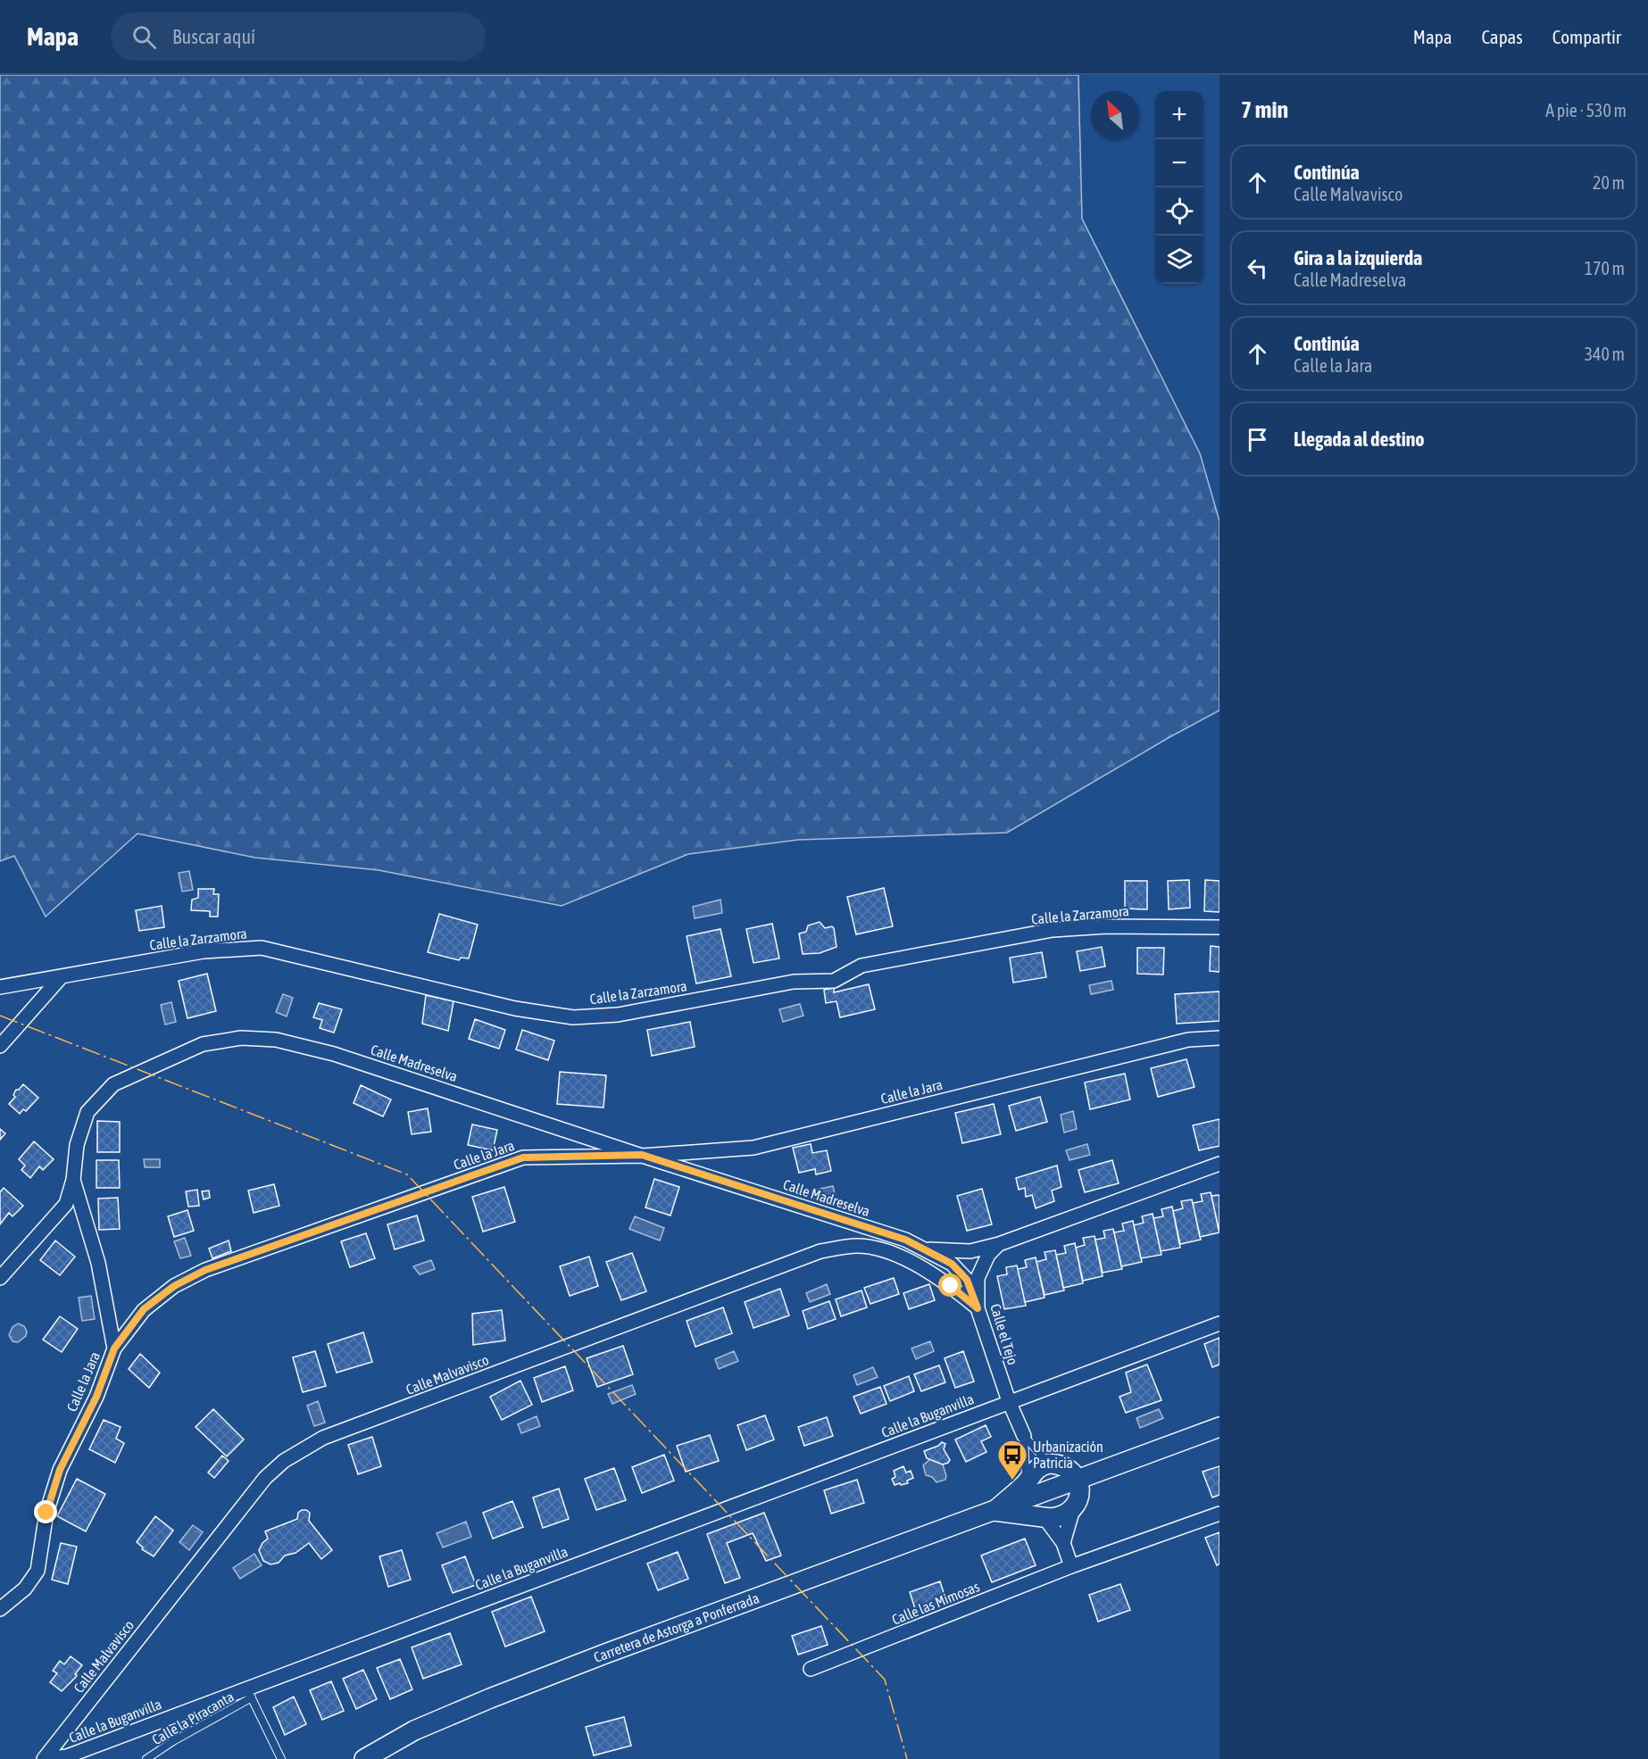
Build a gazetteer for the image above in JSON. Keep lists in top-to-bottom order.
{
  "streets": {
    "main road": ["Carretera de Astorga a Ponferrada"],
    "street": [
      "Calle la Zarzamora",
      "Calle Madreselva",
      "Calle la Jara",
      "Calle el Tejo",
      "Calle Malvavisco",
      "Calle la Buganvilla",
      "Calle las Mimosas"
    ],
    "lane": ["Calle la Piracanta"]
  },
  "crossings": [
    ["Calle Madreselva", "Calle la Jara"],
    ["Calle Madreselva", "Calle el Tejo"],
    ["Calle Madreselva", "Calle Malvavisco"],
    ["Calle el Tejo", "Calle Malvavisco"],
    ["Calle el Tejo", "Calle la Buganvilla"],
    ["Calle Malvavisco", "Calle la Buganvilla"],
    ["Calle la Buganvilla", "Calle la Piracanta"]
  ],
  "places": {
    "bus stop": ["Urbanización Patricia"]
  },
  "north": "top left",
  "page": {
    "header": "Mapa",
    "search": "Buscar aquí",
    "nav": ["Mapa", "Capas", "Compartir"],
    "heading": ["7 min", "A pie · 530 m"],
    "map_buttons": ["+", "−"],
    "list": [
      ["Continúa", "Calle Malvavisco", "20 m"],
      ["Gira a la izquierda", "Calle Madreselva", "170 m"],
      ["Continúa", "Calle la Jara", "340 m"],
      "Llegada al destino"
    ]
  }
}
